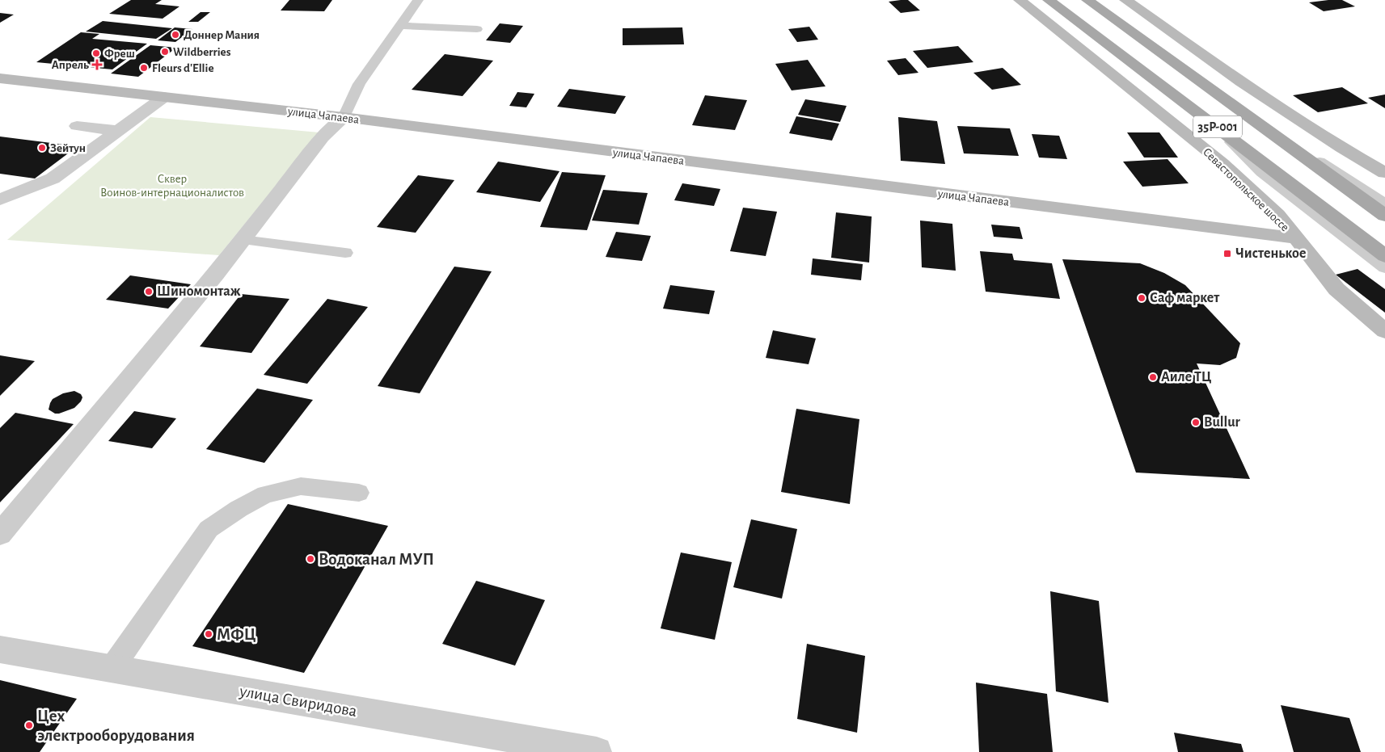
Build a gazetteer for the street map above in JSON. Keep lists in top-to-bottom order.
{
  "streets": {
    "main road": ["улица Чапаева", "35Р-001", "Севастопольское шоссе"],
    "street": ["улица Свиридова"]
  },
  "parks": ["Сквер Воинов-интернационалистов"],
  "places": {
    "other": [
      "Доннер Мания",
      "Wildberries",
      "Фреш",
      "Fleurs d'Ellie",
      "Зейтун",
      "Шиномонтаж",
      "Саф маркет",
      "Аиле ТЦ",
      "Bullur",
      "Водоканал МУП",
      "МФЦ",
      "Цех электрооборудования"
    ],
    "health": ["Апрель"],
    "transit": ["Чистенькое"]
  }
}
